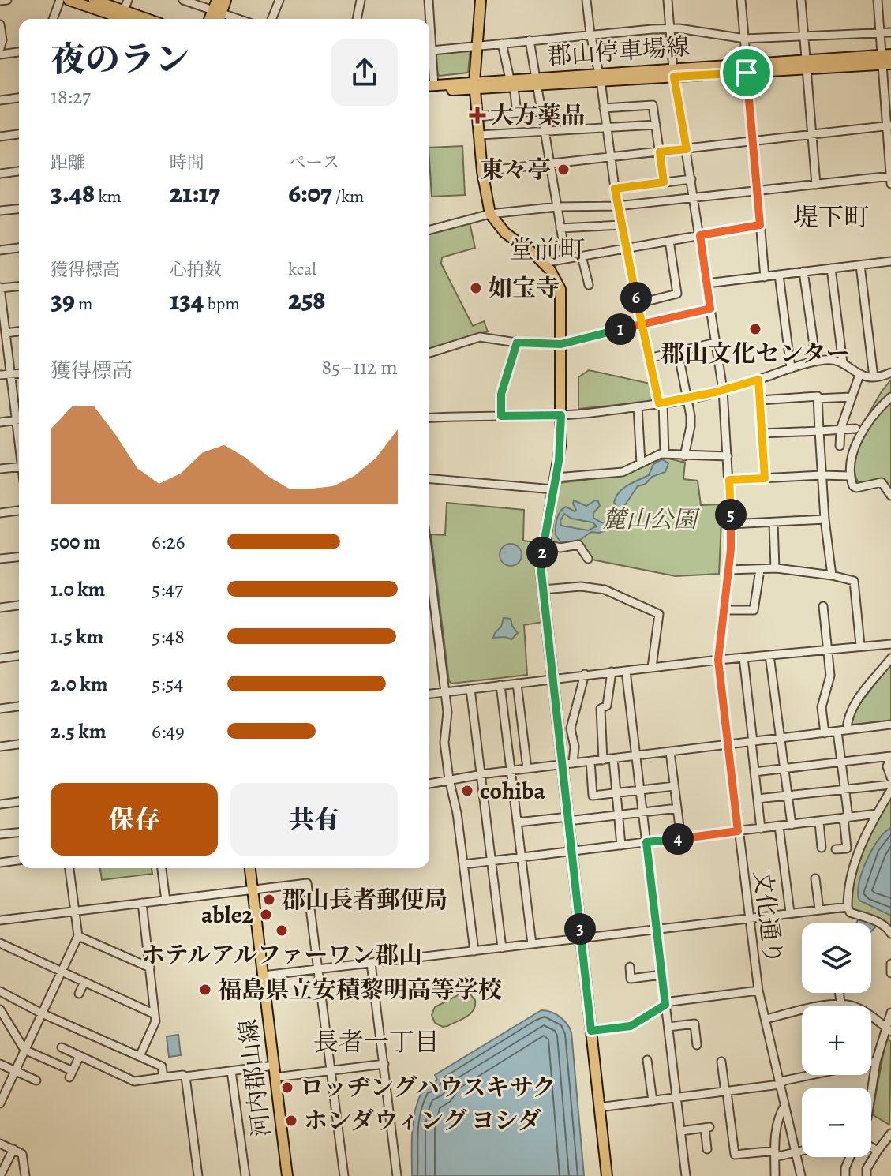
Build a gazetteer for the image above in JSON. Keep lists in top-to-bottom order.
{
  "streets": {
    "main road": ["郡山停車場線", "河内郡山線"],
    "street": ["文化通り"]
  },
  "crossings": [
    ["郡山停車場線", "文化通り"]
  ],
  "districts": ["堤下町", "堂前町", "長者一丁目"],
  "parks": ["麓山公園"],
  "places": {
    "health": ["大方薬品"],
    "other": [
      "東々亭",
      "如宝寺",
      "郡山文化センター",
      "cohiba",
      "郡山長者郵便局",
      "able2",
      "ホテルアルファーワン郡山",
      "福島県立安積黎明高等学校",
      "ロッヂングハウスキサク",
      "ホンダウィング ヨシダ"
    ]
  },
  "page": {
    "heading": ["夜のラン", "18:27"],
    "stats": [
      ["距離", "3.48 km"],
      ["時間", "21:17"],
      ["ペース", "6:07 /km"],
      ["獲得標高", "39 m"],
      ["心拍数", "134 bpm"],
      ["kcal", "258"]
    ],
    "pins": [
      "6",
      "1",
      "5",
      "2",
      "4",
      "3"
    ],
    "chart": ["獲得標高", "85–112 m"],
    "list": [
      {
        "name": "500 m",
        "note": "6:26"
      },
      {
        "name": "1.0 km",
        "note": "5:47"
      },
      {
        "name": "1.5 km",
        "note": "5:48"
      },
      {
        "name": "2.0 km",
        "note": "5:54"
      },
      {
        "name": "2.5 km",
        "note": "6:49"
      }
    ],
    "buttons": ["保存", "共有"],
    "map_buttons": ["+", "−"]
  }
}
